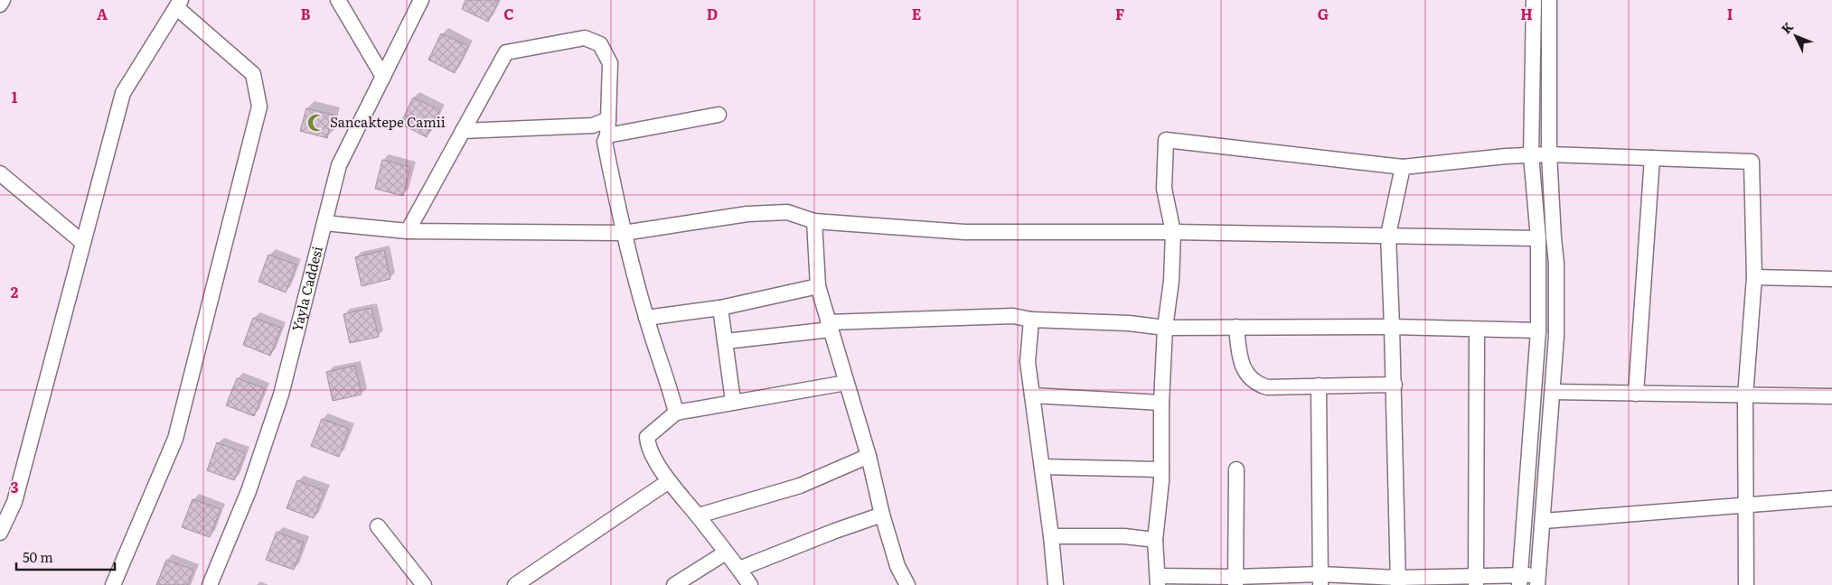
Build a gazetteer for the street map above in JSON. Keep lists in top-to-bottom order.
{
  "streets": {
    "street": ["Yayla Caddesi"]
  },
  "places": {
    "mosque": ["Sancaktepe Camii"]
  },
  "scale_bar": "50 m",
  "north": "top left",
  "grid": {
    "columns": [
      "A",
      "B",
      "C",
      "D",
      "E",
      "F",
      "G",
      "H",
      "I"
    ],
    "rows": ["1", "2", "3"]
  }
}
